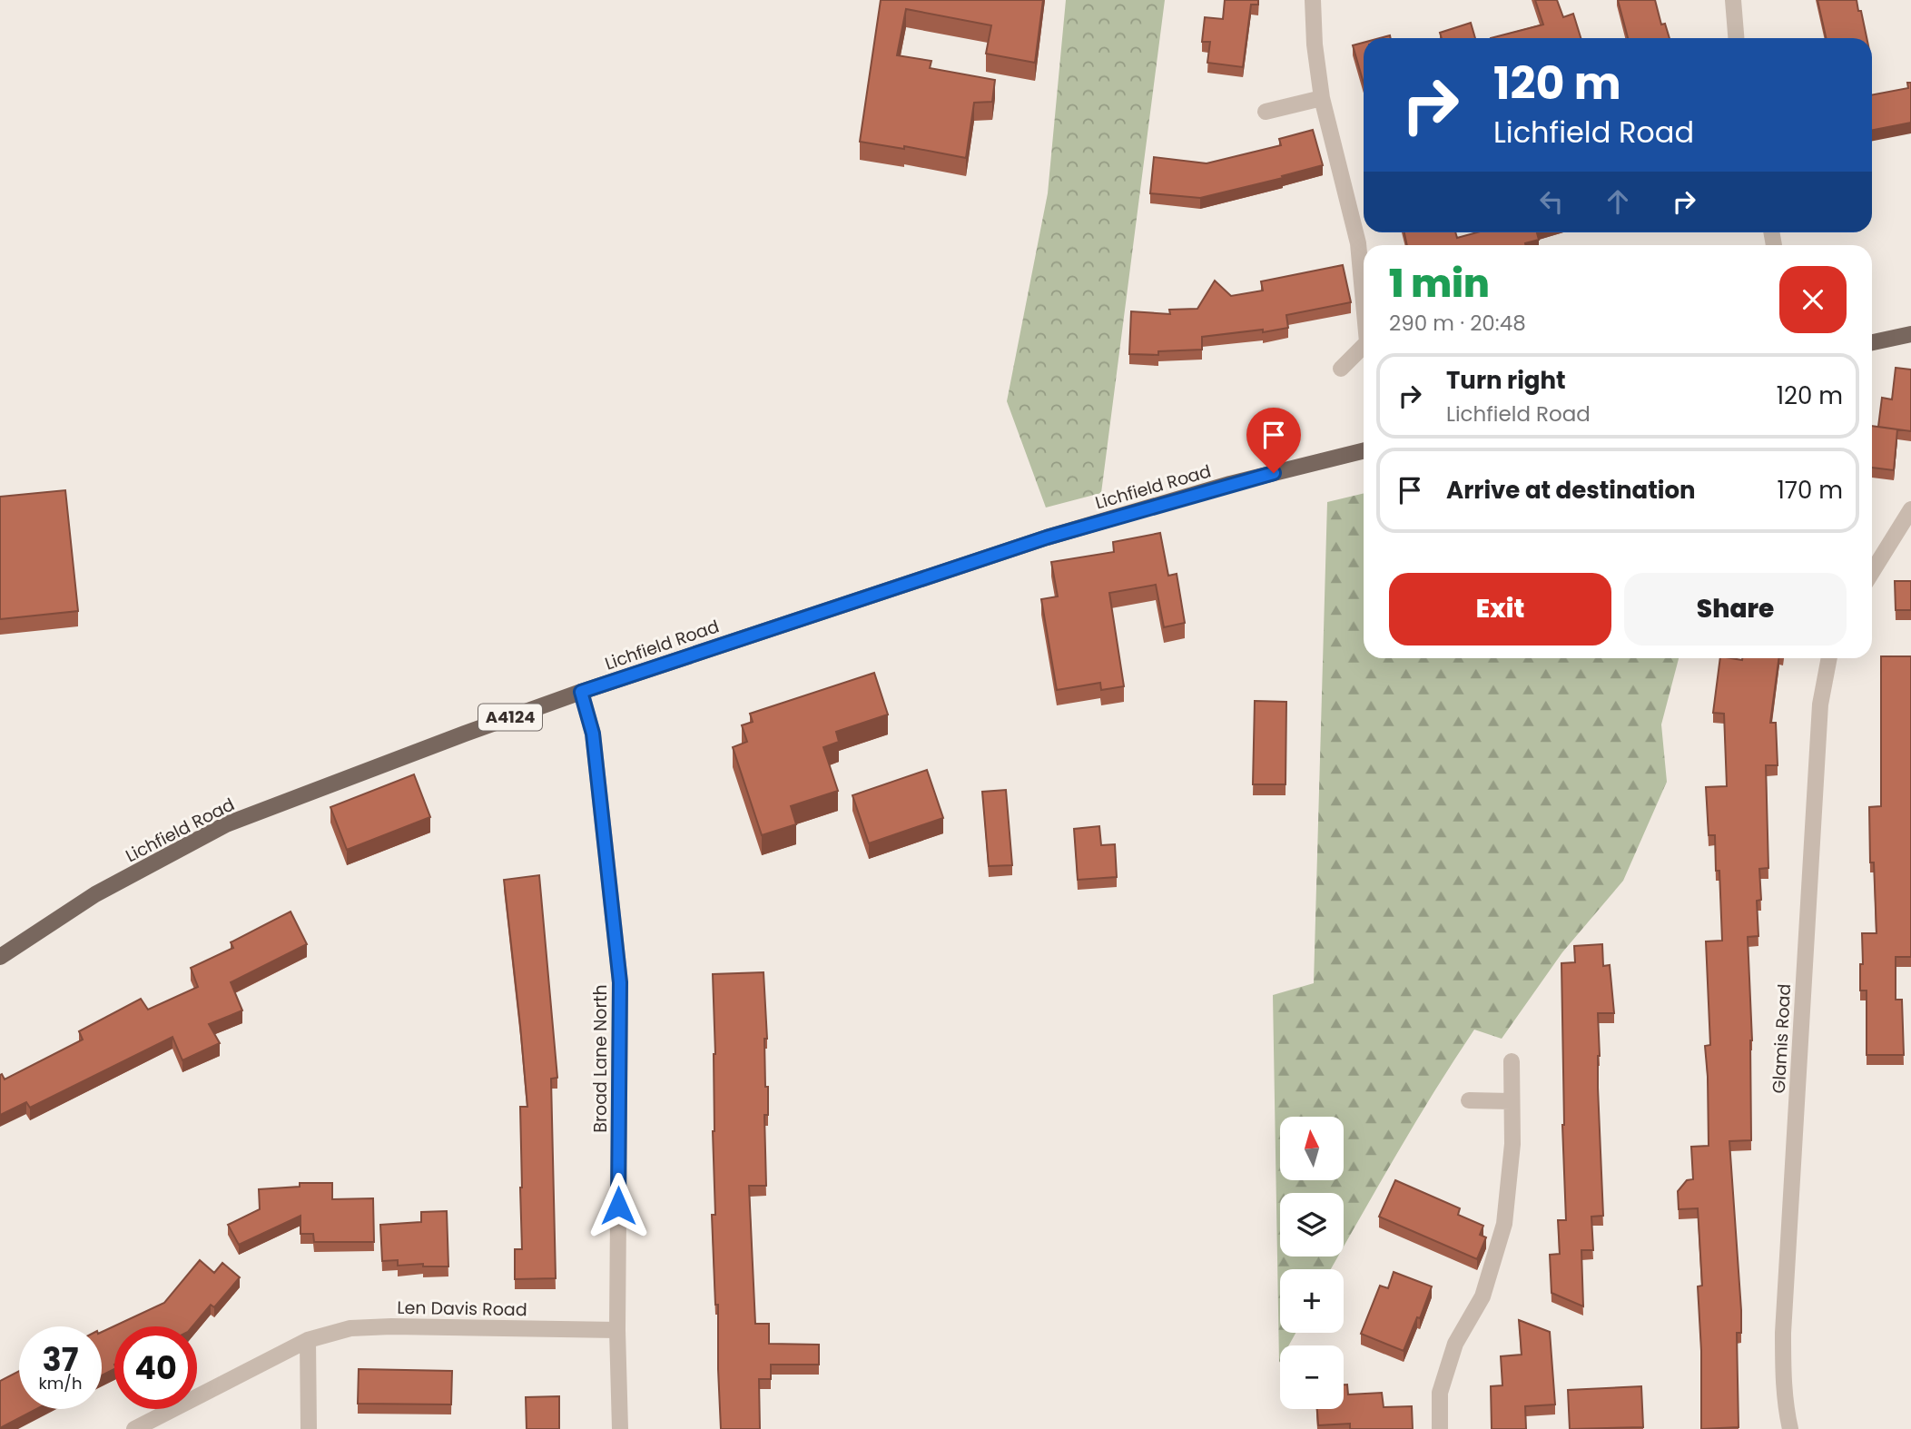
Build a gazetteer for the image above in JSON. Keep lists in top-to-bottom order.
{
  "streets": {
    "main road": ["Lichfield Road", "A4124"],
    "street": ["Glamis Road", "Broad Lane North", "Len Davis Road"]
  },
  "crossings": [
    ["Lichfield Road", "Broad Lane North"],
    ["Broad Lane North", "Len Davis Road"]
  ],
  "north": "top",
  "page": {
    "turn": ["120 m", "Lichfield Road"],
    "heading": ["1 min", "290 m · 20:48"],
    "list": [
      {
        "name": "Turn right",
        "note": "Lichfield Road",
        "value": "120 m"
      },
      {
        "name": "Arrive at destination",
        "value": "170 m"
      }
    ],
    "buttons": ["Exit", "Share"],
    "map_buttons": ["+", "−"],
    "speed": "37 km/h",
    "limit": "40"
  }
}
